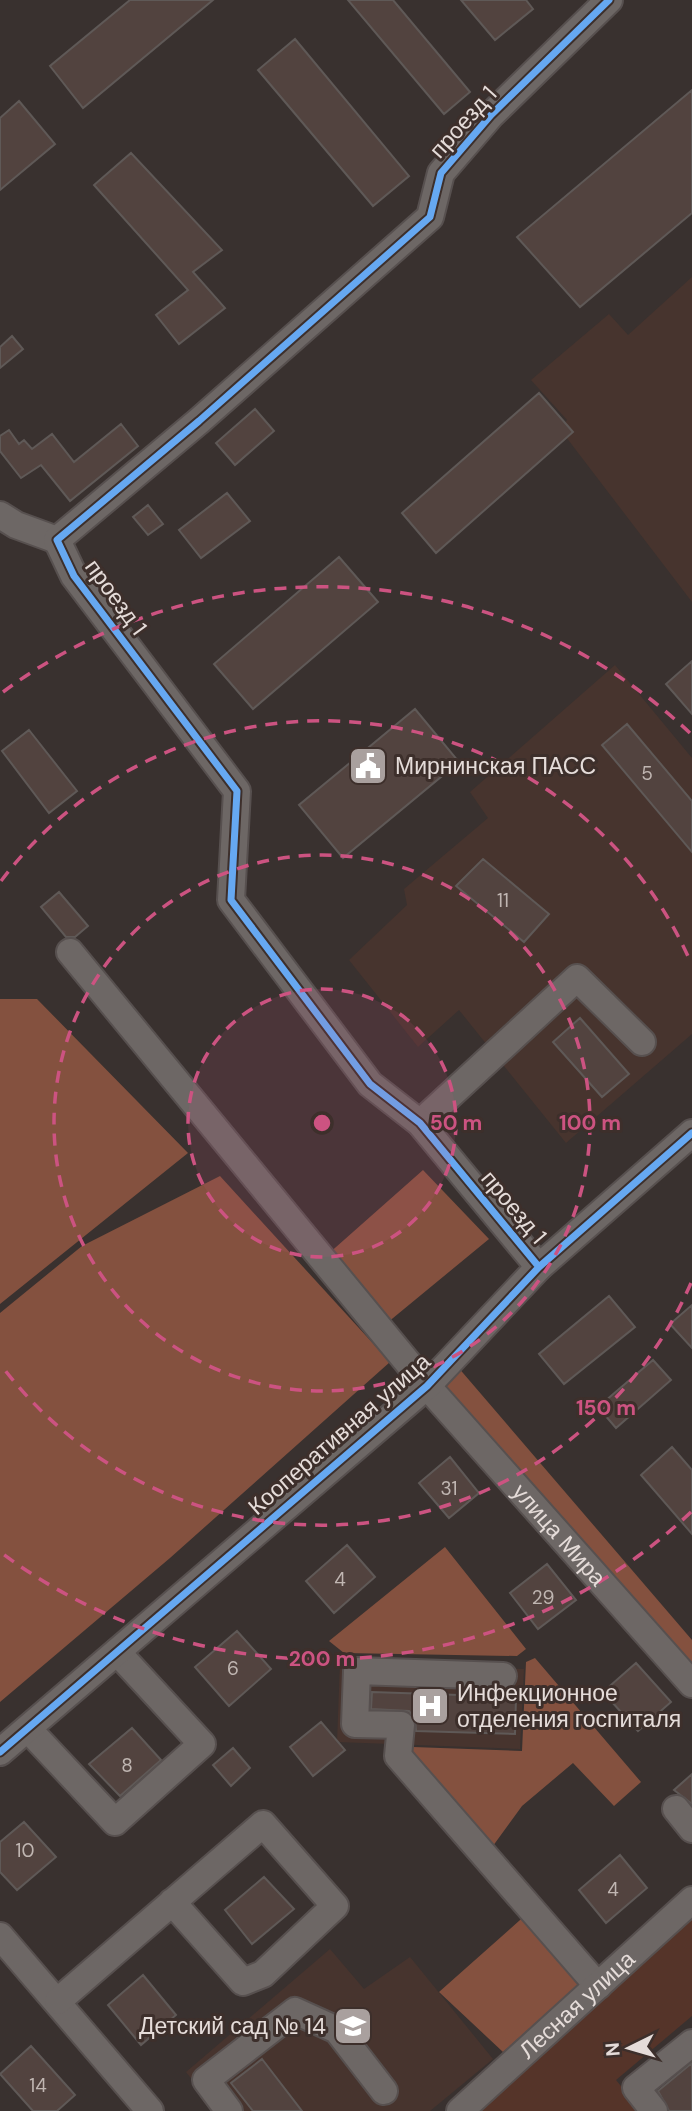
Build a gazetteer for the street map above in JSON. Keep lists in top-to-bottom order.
{
  "streets": {
    "street": [
      "проезд 1",
      "Кооперативная улица",
      "улица Мира",
      "Лесная улица"
    ]
  },
  "crossings": [
    ["проезд 1", "Кооперативная улица"],
    ["Кооперативная улица", "улица Мира"]
  ],
  "places": {
    "public building": ["Мирнинская ПАСС"],
    "hospital": ["Инфекционное отделения госпиталя"],
    "school or university": ["Детский сад № 14"]
  },
  "house_numbers": [
    "5",
    "11",
    "31",
    "4",
    "29",
    "6",
    "8",
    "10",
    "4",
    "14"
  ],
  "north": "left",
  "rings": [
    "50 m",
    "100 m",
    "150 m",
    "200 m"
  ]
}
